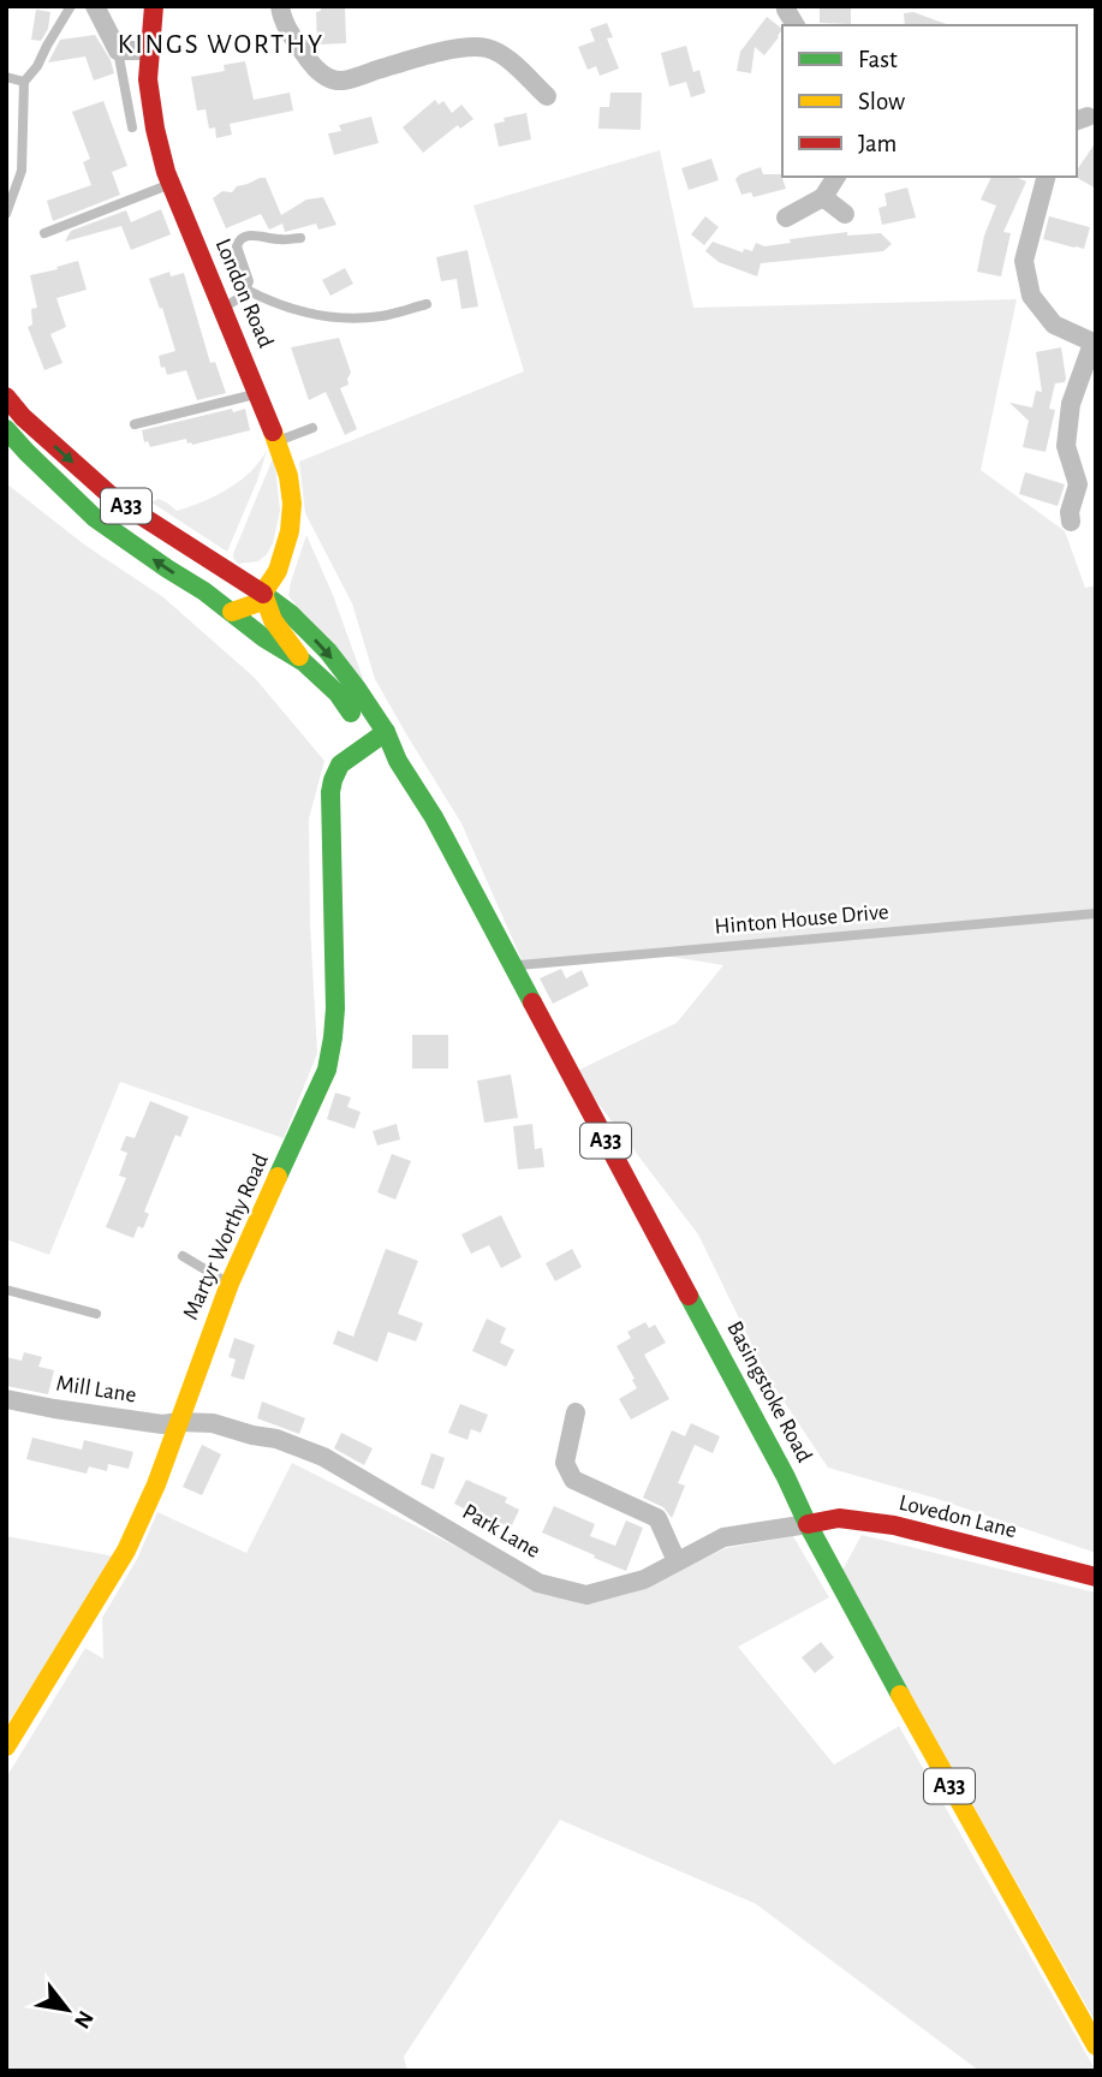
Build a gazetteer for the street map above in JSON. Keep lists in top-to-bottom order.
{
  "streets": {
    "main road": [
      "London Road",
      "A33",
      "Martyr Worthy Road",
      "Basingstoke Road",
      "Lovedon Lane"
    ],
    "street": ["Mill Lane", "Park Lane"],
    "lane": ["Hinton House Drive"]
  },
  "crossings": [
    ["London Road", "A33"],
    ["London Road", "Basingstoke Road"],
    ["A33", "Basingstoke Road"],
    ["Hinton House Drive", "Basingstoke Road"],
    ["Martyr Worthy Road", "Mill Lane"],
    ["Martyr Worthy Road", "Basingstoke Road"],
    ["Martyr Worthy Road", "Park Lane"],
    ["Mill Lane", "Park Lane"],
    ["Basingstoke Road", "Lovedon Lane"],
    ["Basingstoke Road", "Park Lane"],
    ["Lovedon Lane", "Park Lane"]
  ],
  "districts": ["KINGS WORTHY"],
  "legend": ["Fast", "Slow", "Jam"],
  "north": "bottom right"
}
